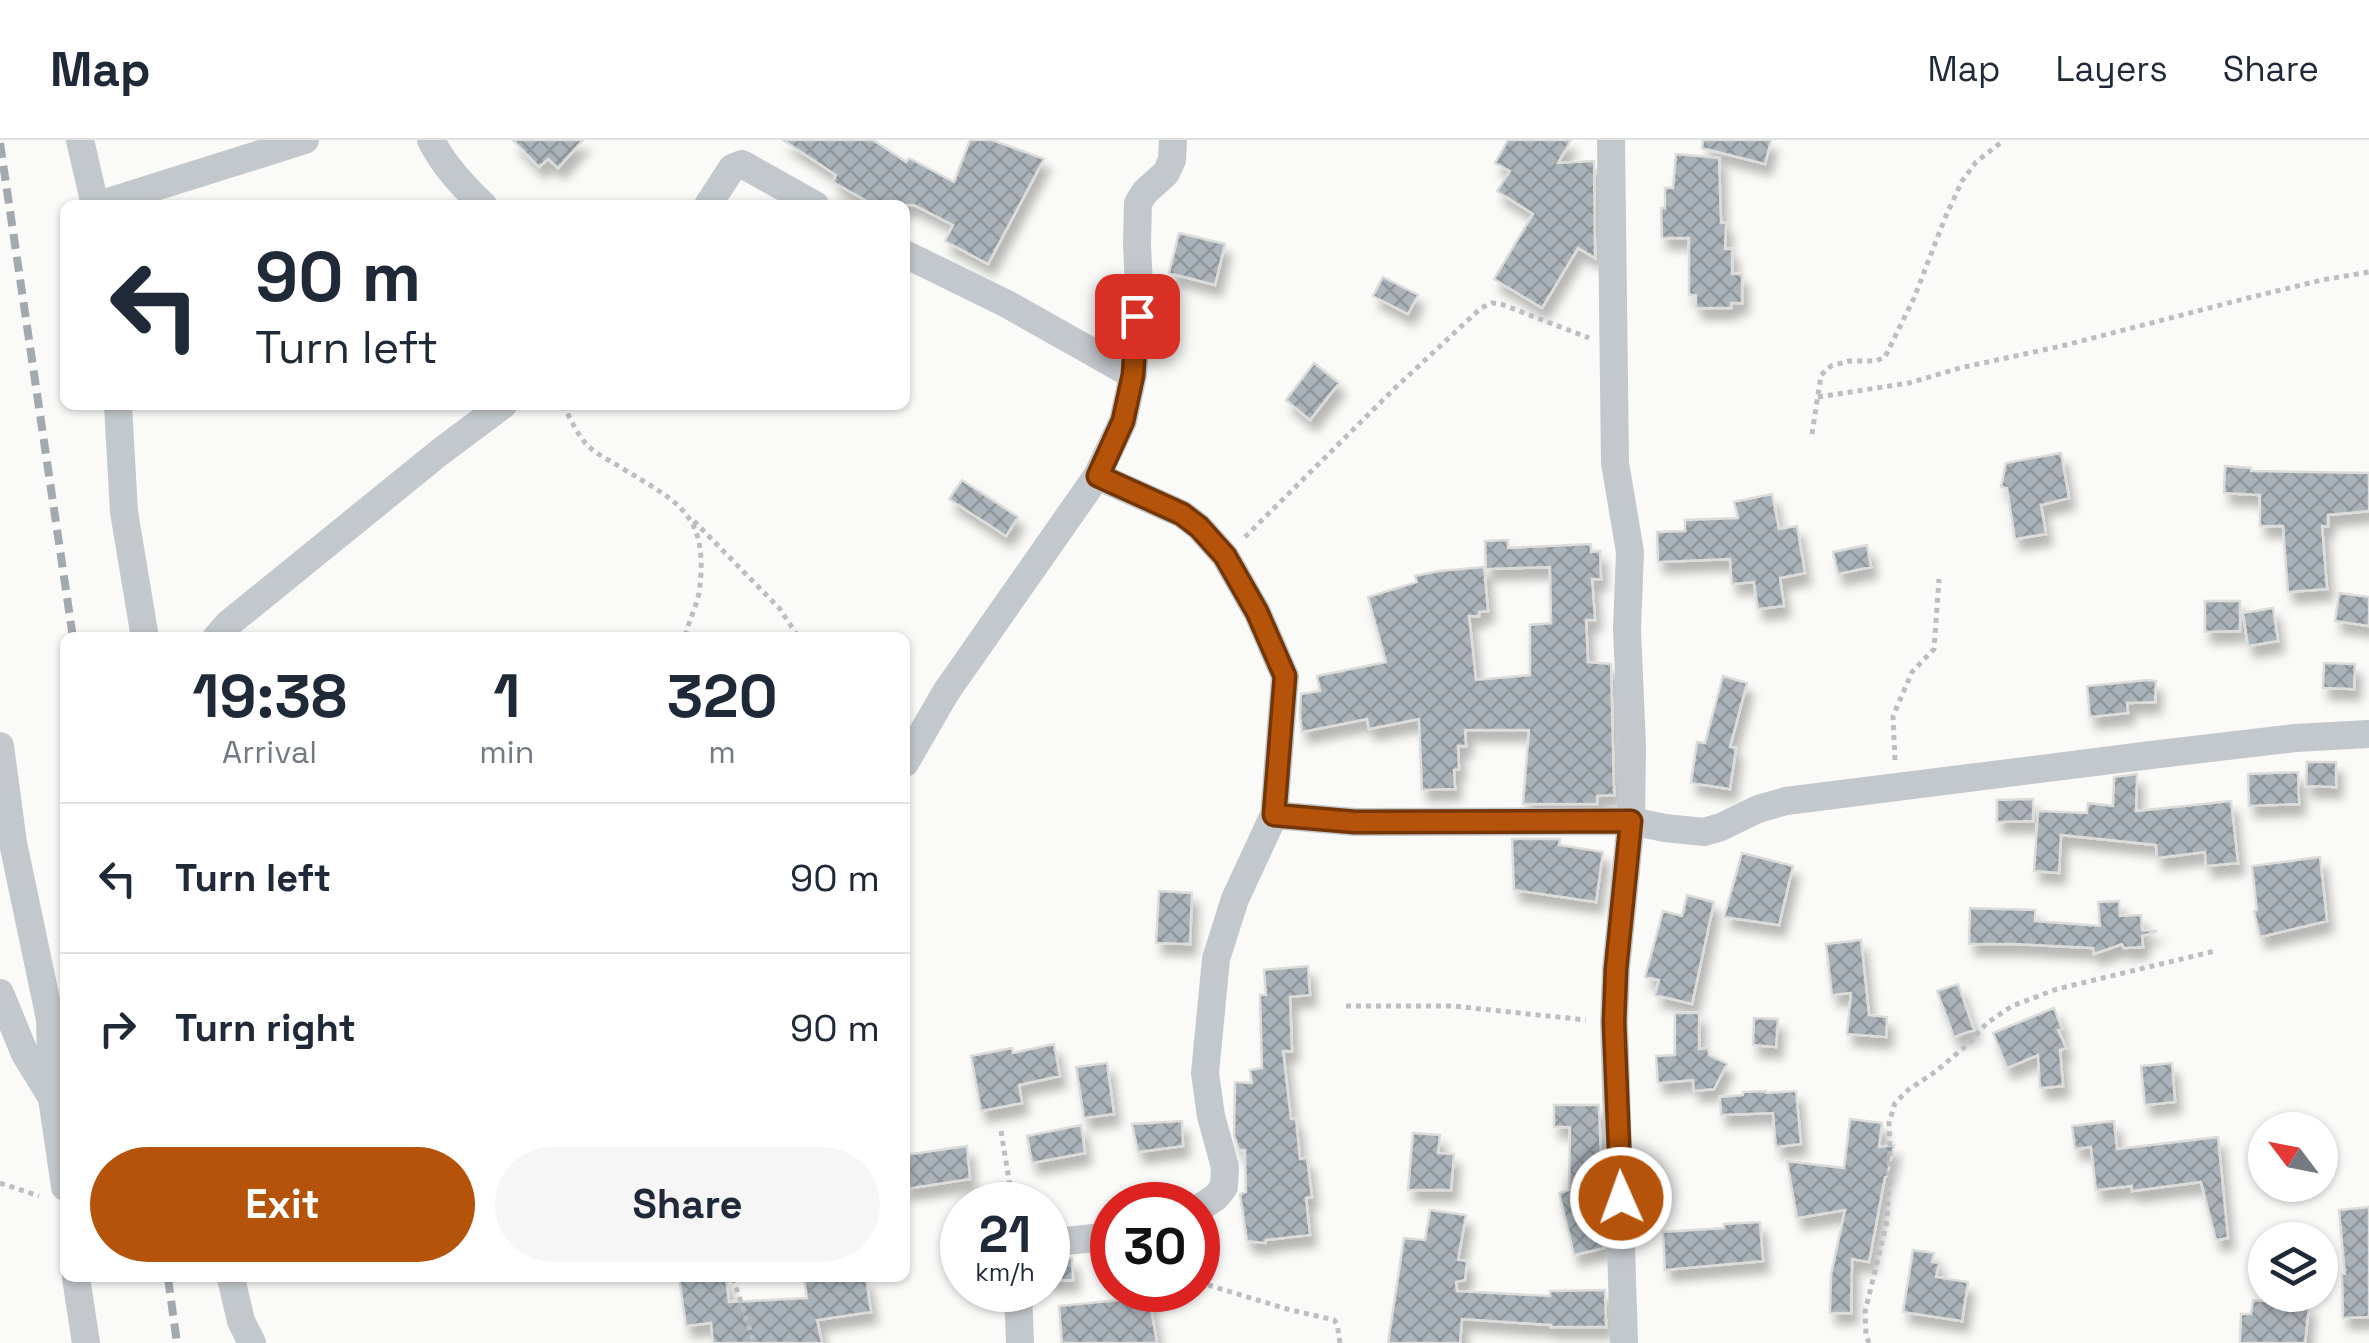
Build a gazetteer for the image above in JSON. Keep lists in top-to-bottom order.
{
  "north": "top left",
  "page": {
    "header": "Map",
    "nav": ["Map", "Layers", "Share"],
    "turn": ["90 m", "Turn left"],
    "eta": [
      "19:38",
      "Arrival",
      "1",
      "min",
      "320",
      "m"
    ],
    "list": [
      {
        "name": "Turn left",
        "value": "90 m"
      },
      {
        "name": "Turn right",
        "value": "90 m"
      }
    ],
    "buttons": ["Exit", "Share"],
    "speed": "21 km/h",
    "limit": "30"
  }
}
